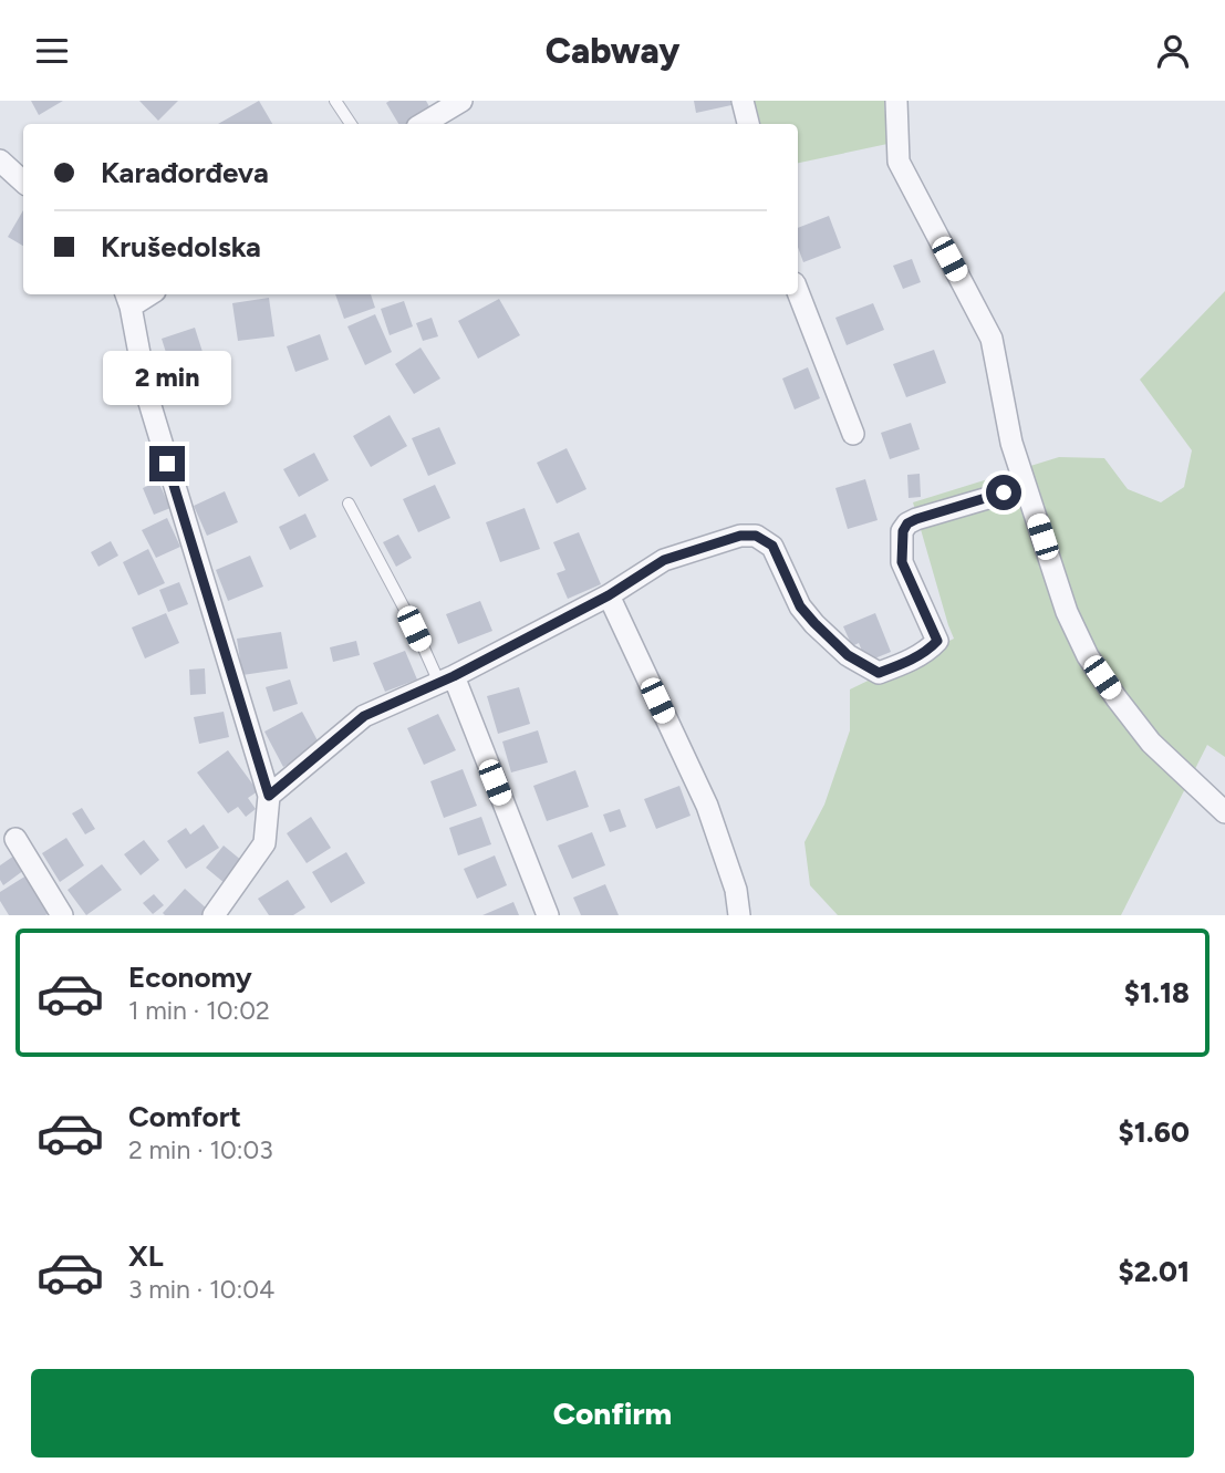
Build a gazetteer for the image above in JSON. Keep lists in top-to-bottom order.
{
  "page": {
    "header": "Cabway",
    "banner": ["Karađorđeva", "Krušedolska"],
    "bubble": "2 min",
    "list": [
      {
        "name": "Economy",
        "note": "1 min · 10:02",
        "value": "$1.18"
      },
      {
        "name": "Comfort",
        "note": "2 min · 10:03",
        "value": "$1.60"
      },
      {
        "name": "XL",
        "note": "3 min · 10:04",
        "value": "$2.01"
      }
    ],
    "buttons": "Confirm"
  }
}
